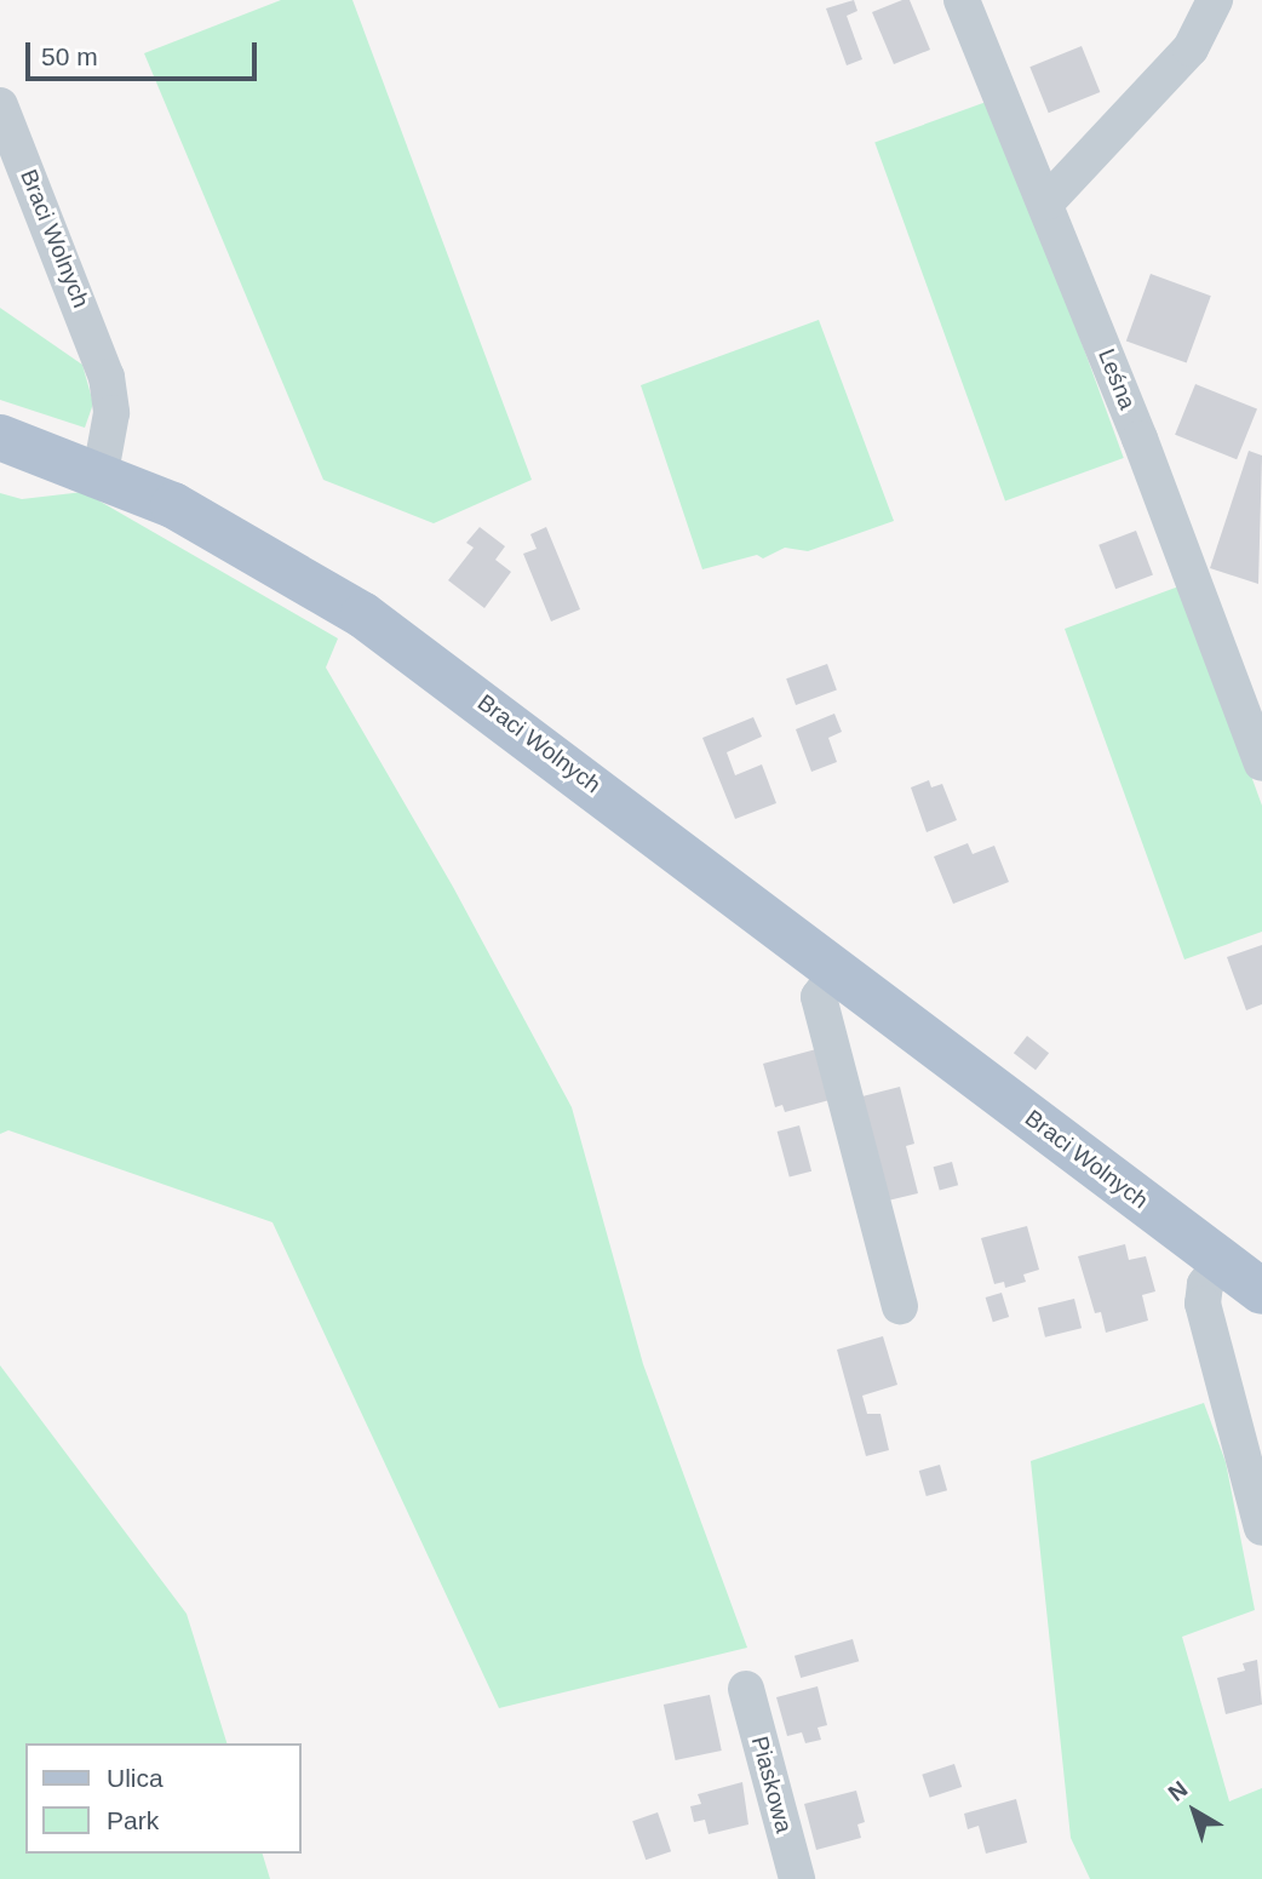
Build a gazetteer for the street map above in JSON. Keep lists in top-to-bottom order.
{
  "streets": {
    "main road": ["Braci Wolnych"],
    "street": ["Leśna", "Piaskowa"]
  },
  "legend": ["Ulica", "Park"],
  "scale_bar": "50 m",
  "north": "top left"
}
